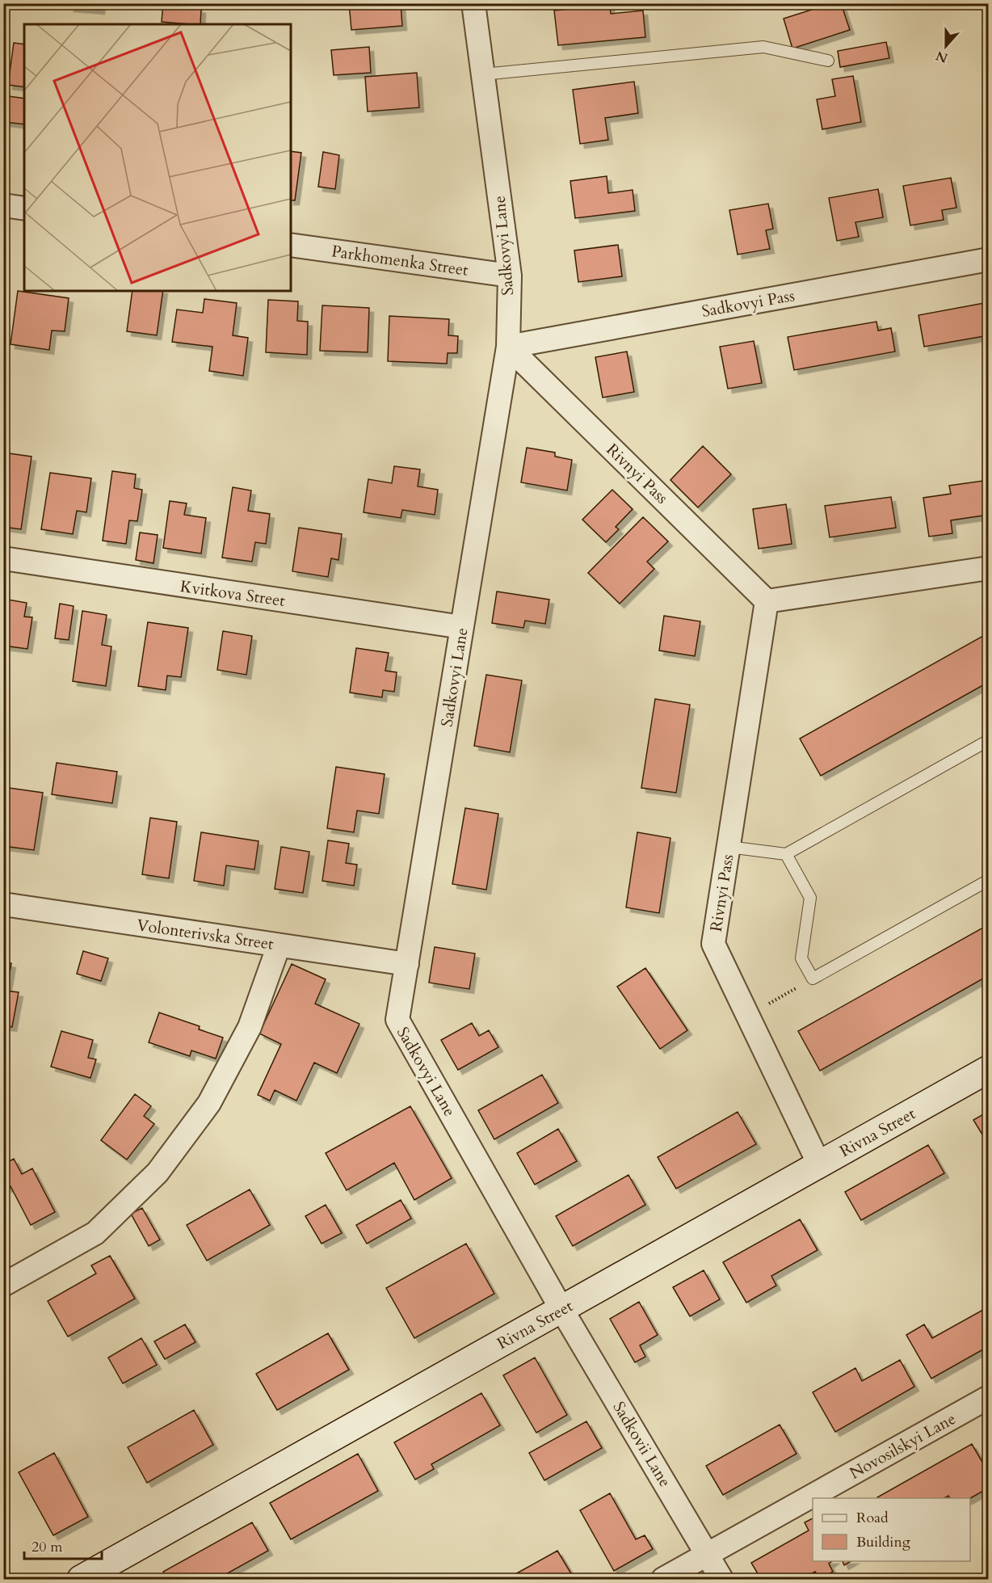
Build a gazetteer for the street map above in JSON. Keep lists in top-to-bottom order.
{
  "streets": {
    "street": [
      "Sadkovyi Lane",
      "Parkhomenka Street",
      "Sadkovyi Pass",
      "Rivnyi Pass",
      "Kvitkova Street",
      "Volonterivska Street",
      "Rivna Street",
      "Sadkovii Lane",
      "Novosilskyi Lane"
    ]
  },
  "crossings": [
    ["Sadkovyi Lane", "Parkhomenka Street"],
    ["Sadkovyi Lane", "Sadkovyi Pass"],
    ["Sadkovyi Lane", "Rivnyi Pass"],
    ["Sadkovyi Lane", "Kvitkova Street"],
    ["Sadkovyi Lane", "Volonterivska Street"],
    ["Sadkovyi Lane", "Rivna Street"],
    ["Sadkovyi Lane", "Sadkovii Lane"],
    ["Sadkovyi Pass", "Rivnyi Pass"],
    ["Rivnyi Pass", "Rivna Street"],
    ["Rivna Street", "Sadkovii Lane"],
    ["Sadkovii Lane", "Novosilskyi Lane"]
  ],
  "legend": ["Road", "Building"],
  "scale_bar": "20 m",
  "north": "bottom"
}
